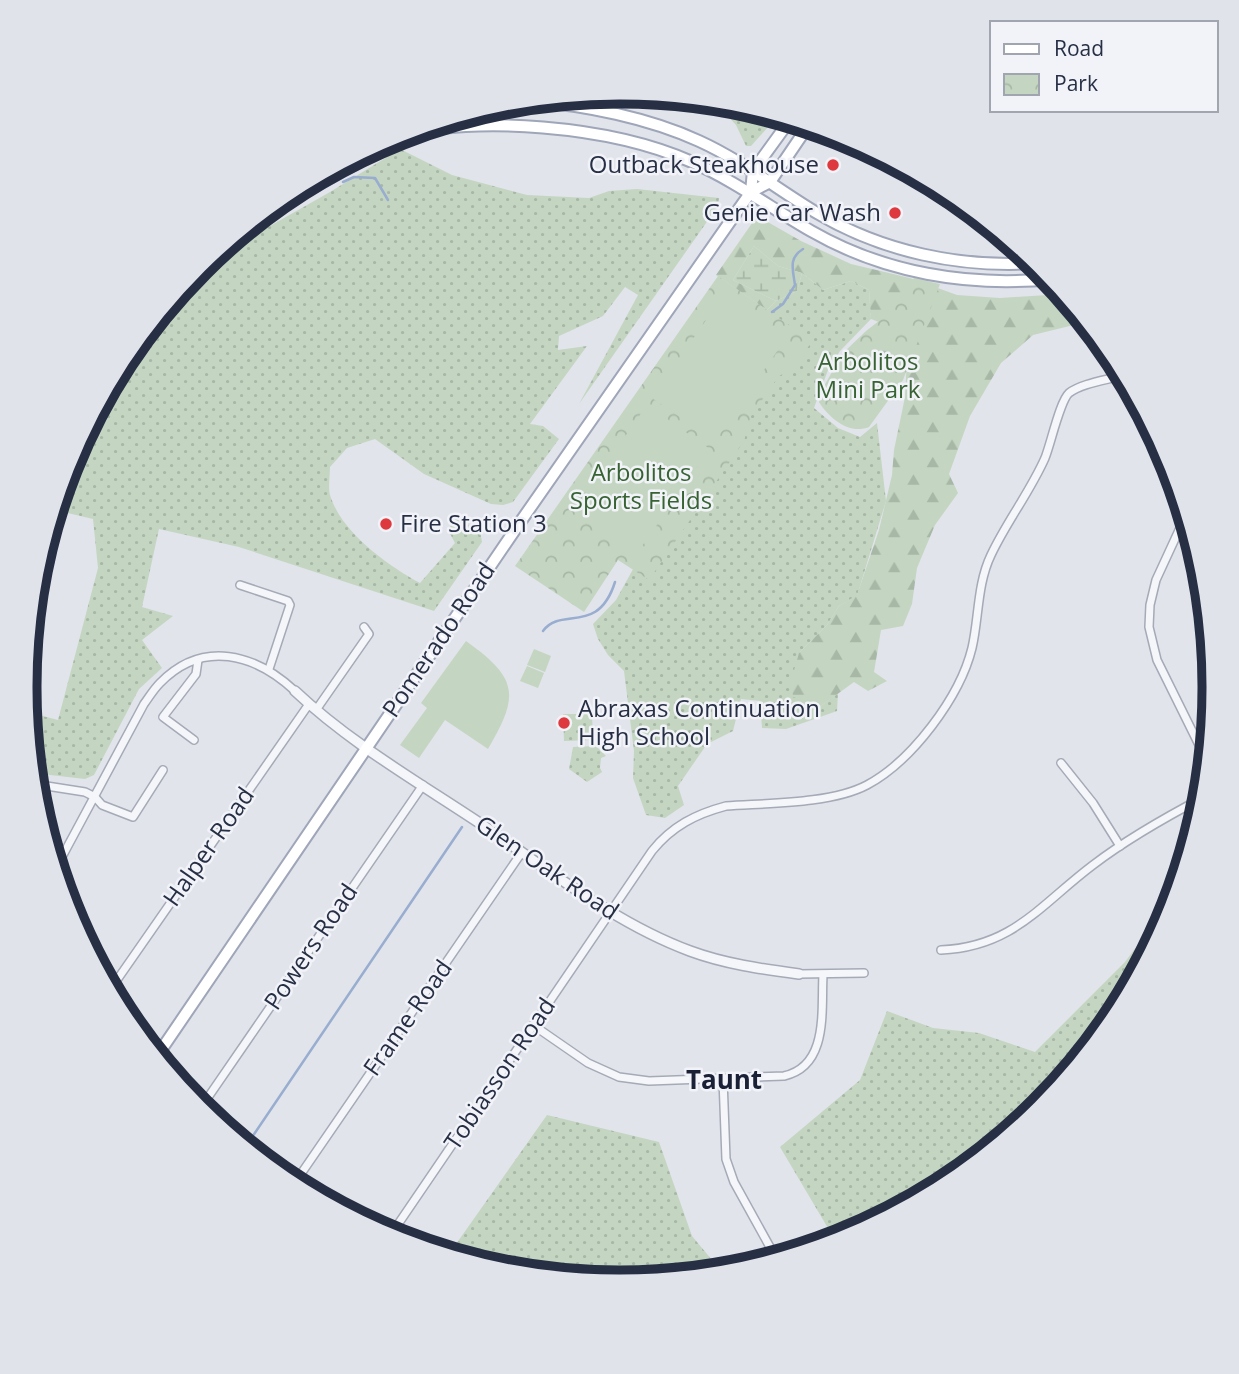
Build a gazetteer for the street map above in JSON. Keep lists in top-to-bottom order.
{
  "streets": {
    "main road": ["Pomerado Road"],
    "street": [
      "Halper Road",
      "Glen Oak Road",
      "Powers Road",
      "Frame Road",
      "Tobiasson Road"
    ]
  },
  "crossings": [
    ["Pomerado Road", "Glen Oak Road"],
    ["Halper Road", "Glen Oak Road"],
    ["Glen Oak Road", "Powers Road"],
    ["Glen Oak Road", "Frame Road"],
    ["Glen Oak Road", "Tobiasson Road"]
  ],
  "districts": ["Taunt"],
  "parks": ["Arbolitos Mini Park", "Arbolitos Sports Fields"],
  "places": [
    "Outback Steakhouse",
    "Genie Car Wash",
    "Fire Station 3",
    "Abraxas Continuation High School"
  ],
  "legend": ["Road", "Park"]
}
